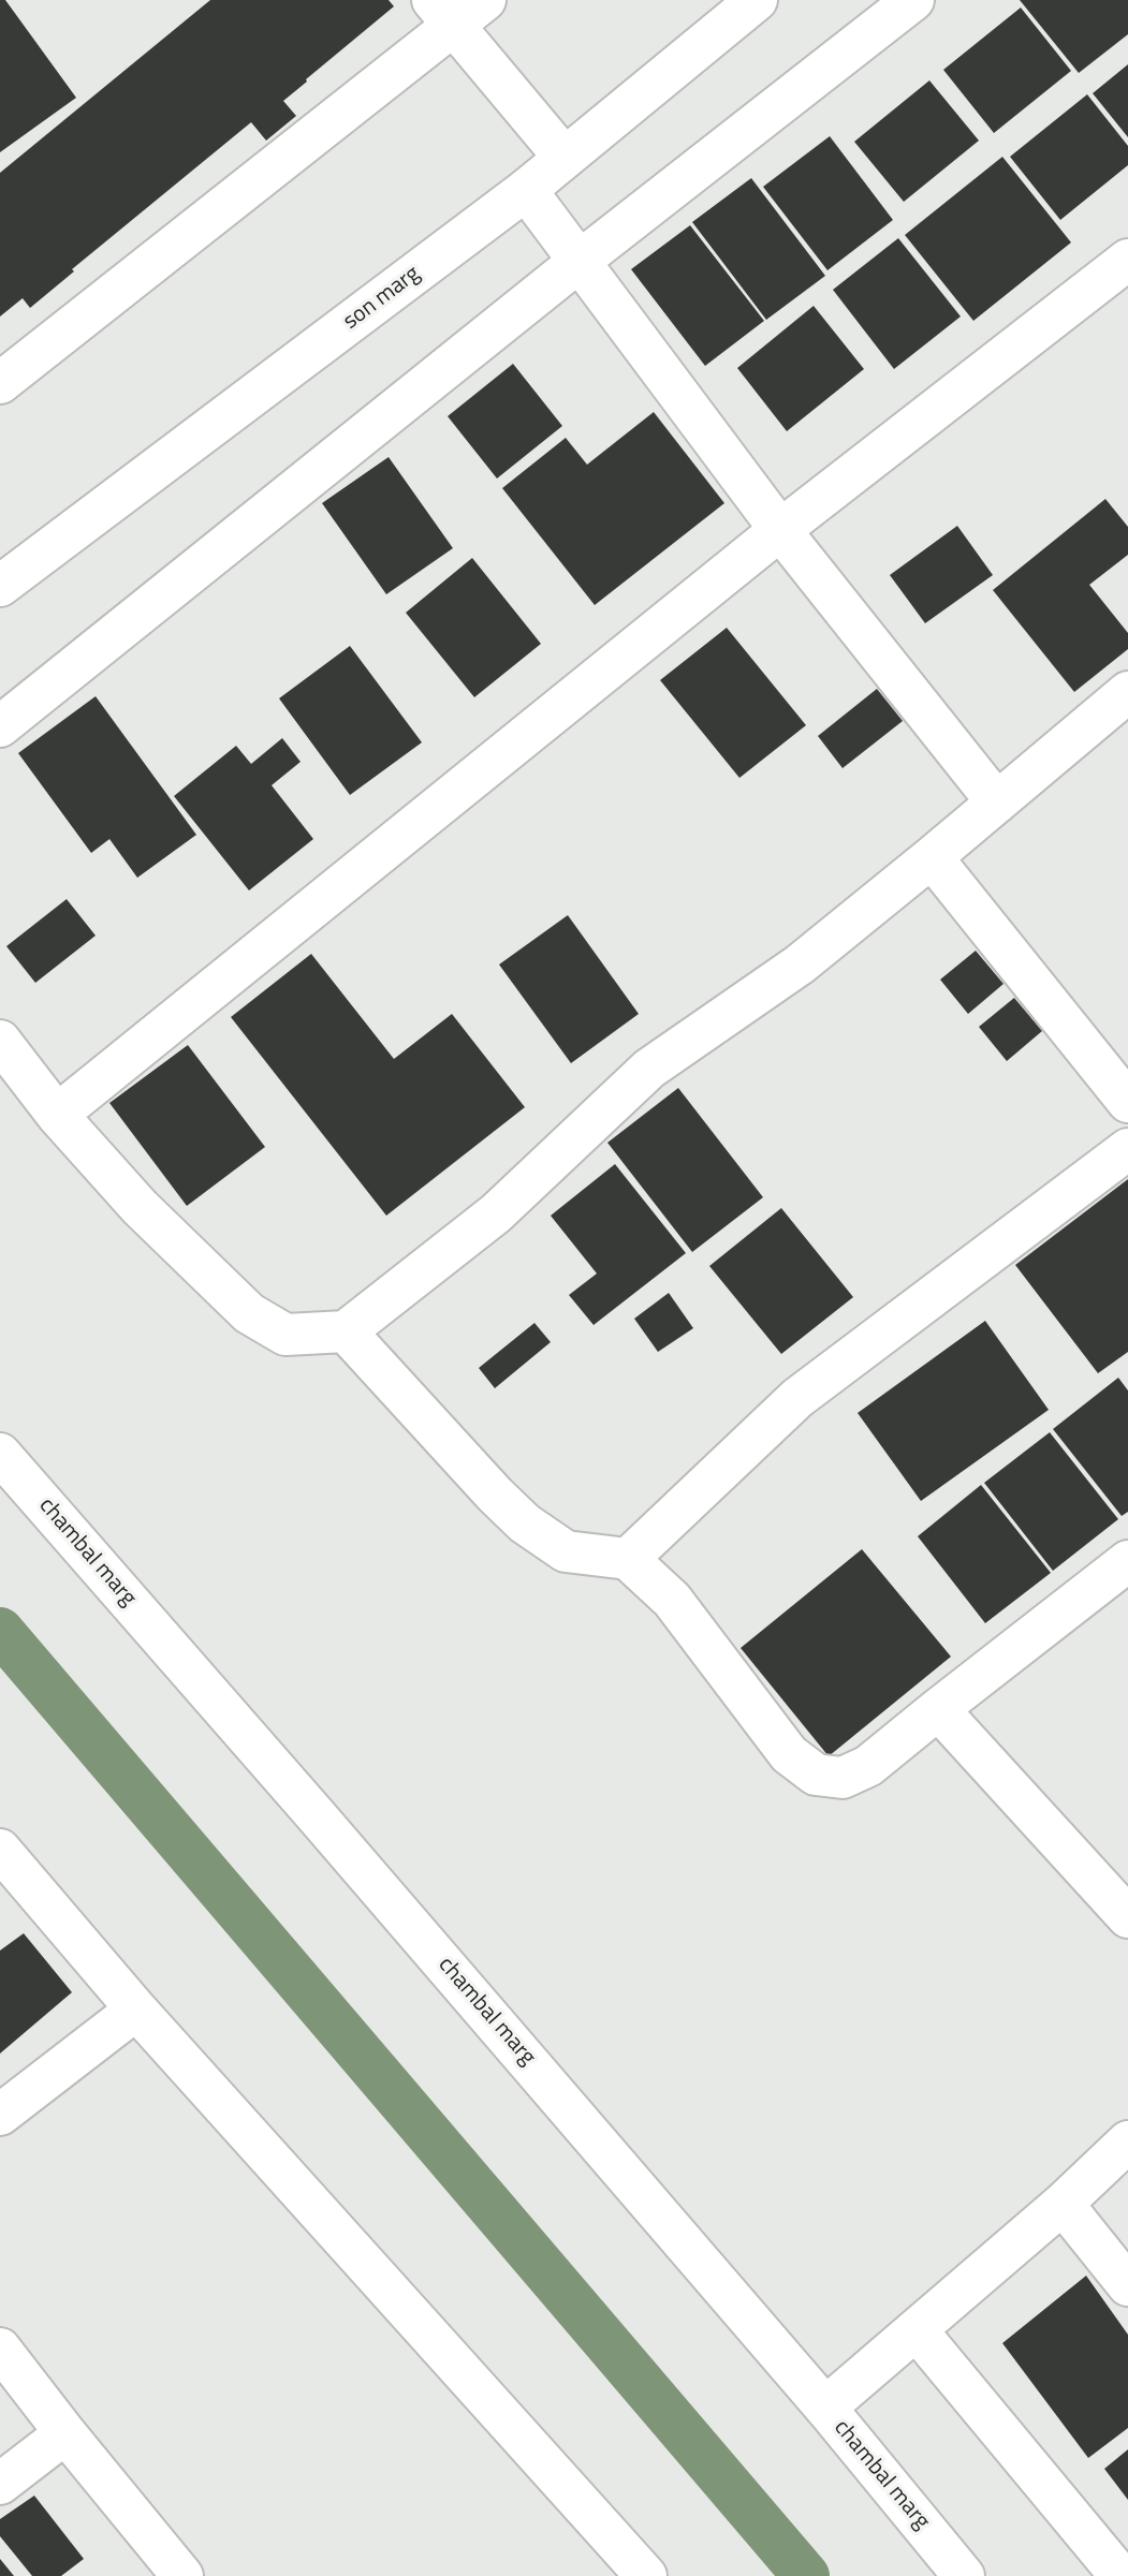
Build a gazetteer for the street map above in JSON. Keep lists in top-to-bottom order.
{
  "streets": {
    "street": ["son marg", "chambal marg"]
  }
}
